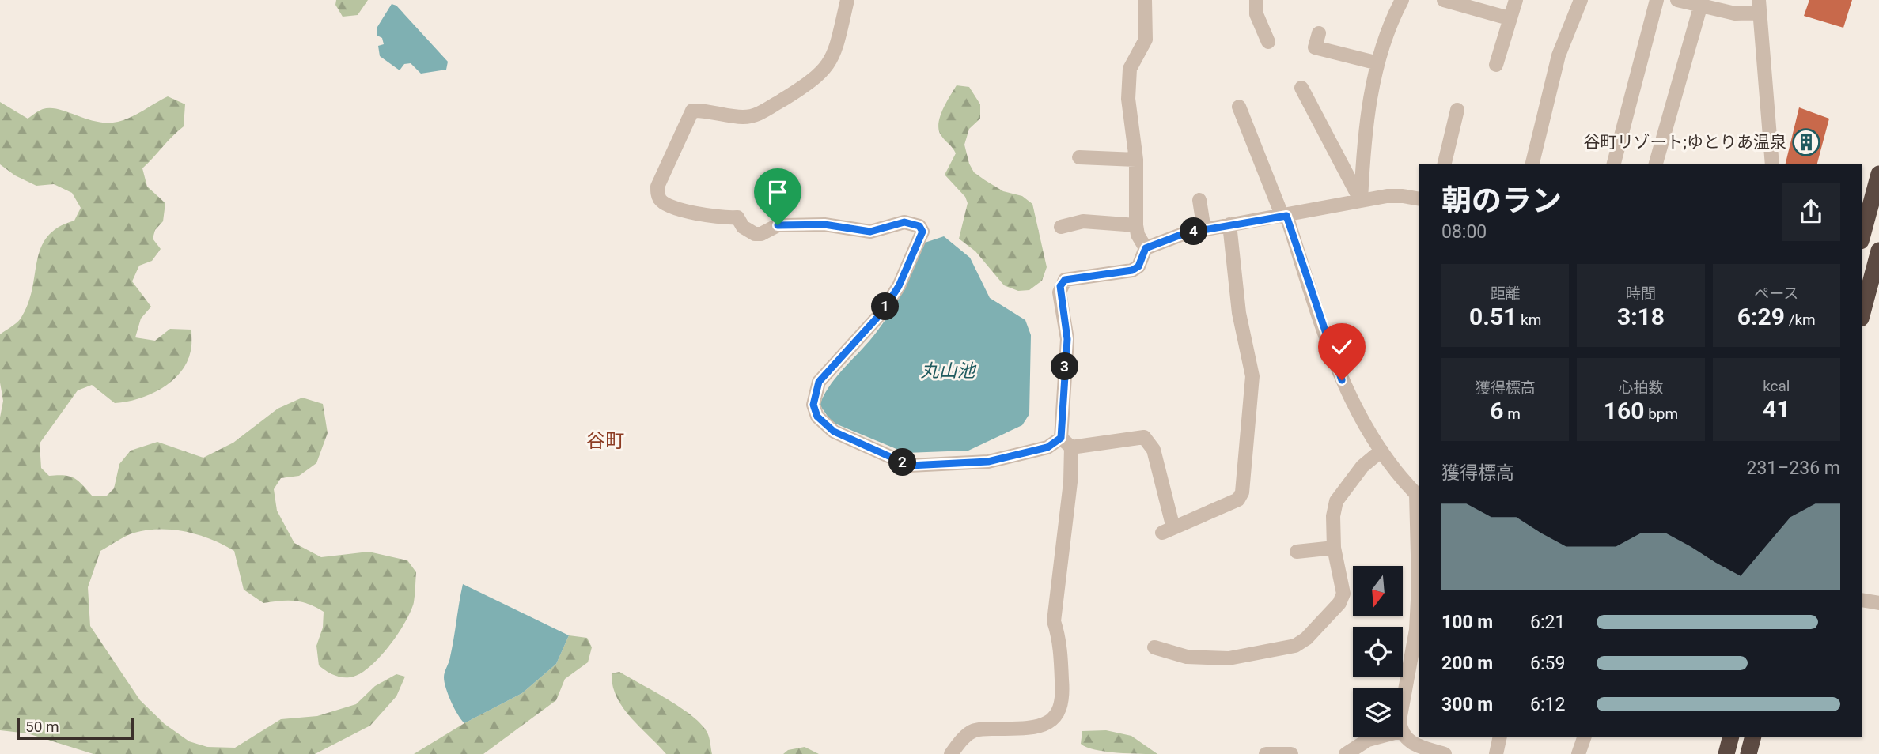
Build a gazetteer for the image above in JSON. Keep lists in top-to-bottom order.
{
  "districts": ["谷町"],
  "water": ["丸山池"],
  "places": {
    "building": ["谷町リゾート;ゆとりあ温泉"]
  },
  "scale_bar": "50 m",
  "north": "bottom",
  "page": {
    "heading": ["朝のラン", "08:00"],
    "pins": [
      "4",
      "1",
      "3",
      "2"
    ],
    "stats": [
      ["距離", "0.51 km"],
      ["時間", "3:18"],
      ["ペース", "6:29 /km"],
      ["獲得標高", "6 m"],
      ["心拍数", "160 bpm"],
      ["kcal", "41"]
    ],
    "chart": ["獲得標高", "231–236 m"],
    "list": [
      {
        "name": "100 m",
        "note": "6:21"
      },
      {
        "name": "200 m",
        "note": "6:59"
      },
      {
        "name": "300 m",
        "note": "6:12"
      }
    ],
    "scale": "50 m"
  }
}
